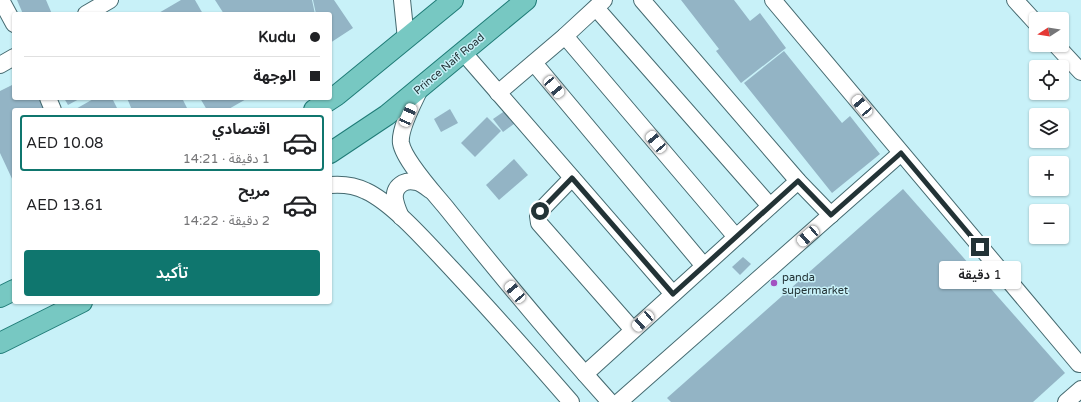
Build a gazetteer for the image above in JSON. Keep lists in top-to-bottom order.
{
  "streets": {
    "main road": ["Prince Naif Road"]
  },
  "places": ["panda supermarket"],
  "north": "left",
  "page": {
    "map_buttons": ["+", "−"],
    "banner": ["Kudu", "الوجهة"],
    "list": [
      {
        "name": "اقتصادي",
        "note": "1 دقيقة · 14:21",
        "value": "AED 10.08"
      },
      {
        "name": "مريح",
        "note": "2 دقيقة · 14:22",
        "value": "AED 13.61"
      }
    ],
    "buttons": "تأكيد",
    "bubble": "1 دقيقة"
  }
}
